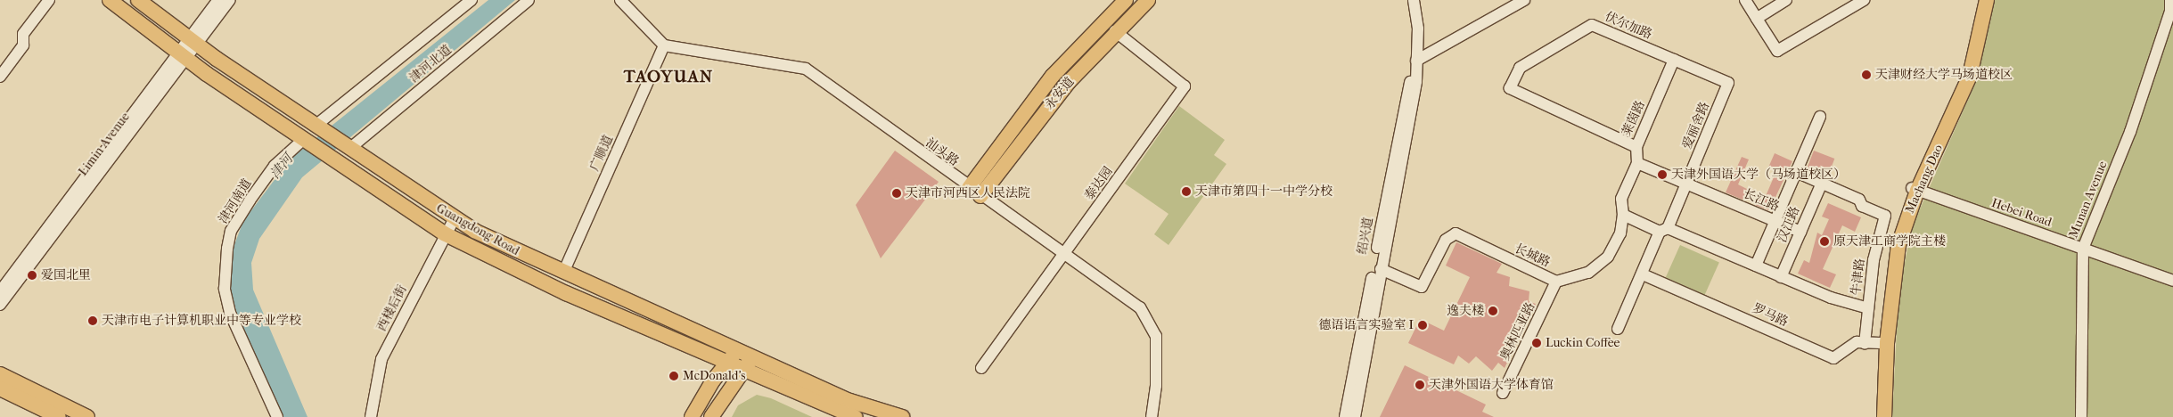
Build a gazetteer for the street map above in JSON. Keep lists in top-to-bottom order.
{
  "streets": {
    "main road": ["永安道", "Machang Dao", "Guangdong Road"],
    "street": [
      "伏尔加路",
      "津河北道",
      "莱茵路",
      "爱丽舍路",
      "Limin Avenue",
      "汕头路",
      "广顺道",
      "泰达园",
      "Munan Avenue",
      "长江路",
      "津河南道",
      "Hebei Road",
      "汉江路",
      "绍兴道",
      "长城路",
      "牛津路",
      "西楼后街",
      "罗马路",
      "奥林匹亚路"
    ]
  },
  "crossings": [
    ["伏尔加路", "莱茵路"],
    ["伏尔加路", "爱丽舍路"],
    ["津河北道", "Guangdong Road"],
    ["永安道", "汕头路"],
    ["永安道", "泰达园"],
    ["莱茵路", "长江路"],
    ["莱茵路", "长城路"],
    ["爱丽舍路", "长江路"],
    ["爱丽舍路", "罗马路"],
    ["Limin Avenue", "Guangdong Road"],
    ["汕头路", "广顺道"],
    ["汕头路", "泰达园"],
    ["广顺道", "Guangdong Road"],
    ["Machang Dao", "Hebei Road"],
    ["Machang Dao", "罗马路"],
    ["Munan Avenue", "Hebei Road"],
    ["长江路", "汉江路"],
    ["津河南道", "Guangdong Road"],
    ["汉江路", "牛津路"],
    ["Guangdong Road", "西楼后街"],
    ["绍兴道", "长城路"],
    ["长城路", "奥林匹亚路"],
    ["牛津路", "罗马路"]
  ],
  "districts": ["TAOYUAN"],
  "water": ["津河"],
  "places": [
    "天津财经大学马场道校区",
    "天津外国语大学（马场道校区）",
    "天津市第四十一中学分校",
    "天津市河西区人民法院",
    "原天津工商学院主楼",
    "爱国北里",
    "逸夫楼",
    "天津市电子计算机职业中等专业学校",
    "德语语言实验室 I",
    "Luckin Coffee",
    "McDonald's",
    "天津外国语大学体育馆"
  ]
}
